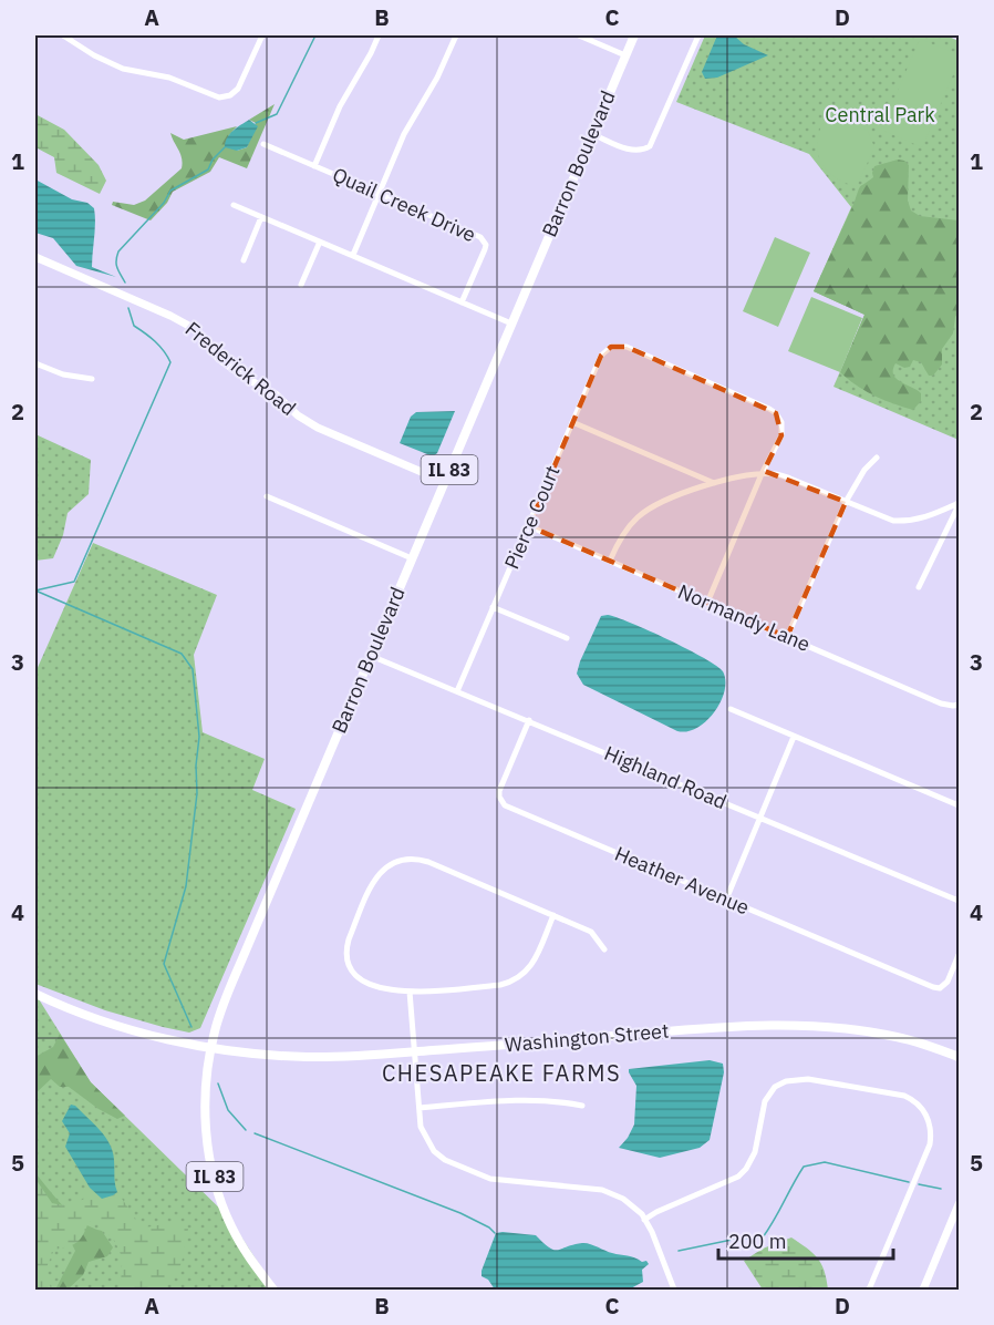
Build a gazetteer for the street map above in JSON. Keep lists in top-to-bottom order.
{
  "streets": {
    "main road": ["Barron Boulevard", "IL 83", "Washington Street"],
    "street": [
      "Quail Creek Drive",
      "Frederick Road",
      "Pierce Court",
      "Normandy Lane",
      "Highland Road",
      "Heather Avenue"
    ]
  },
  "crossings": [
    ["Barron Boulevard", "Frederick Road"],
    ["Barron Boulevard", "Highland Road"],
    ["Barron Boulevard", "Washington Street"],
    ["Pierce Court", "Normandy Lane"],
    ["Pierce Court", "Highland Road"],
    ["Highland Road", "Heather Avenue"]
  ],
  "districts": ["CHESAPEAKE FARMS"],
  "parks": ["Central Park"],
  "scale_bar": "200 m",
  "grid": {
    "columns": [
      "A",
      "B",
      "C",
      "D"
    ],
    "rows": [
      "1",
      "2",
      "3",
      "4",
      "5"
    ]
  }
}
